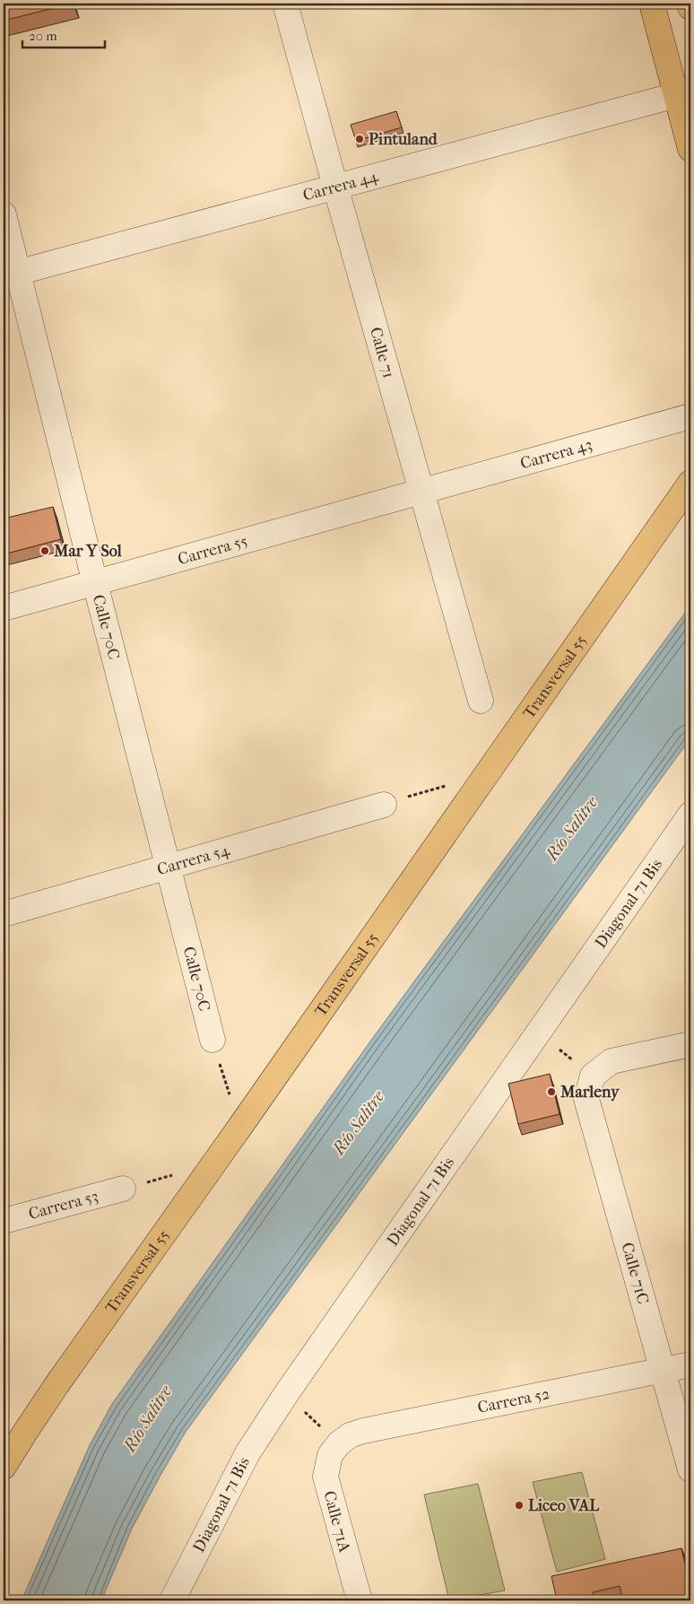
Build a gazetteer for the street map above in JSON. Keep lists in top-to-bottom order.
{
  "streets": {
    "main road": ["Transversal 55"],
    "street": [
      "Carrera 44",
      "Calle 71",
      "Carrera 43",
      "Carrera 55",
      "Calle 70C",
      "Carrera 54",
      "Diagonal 71 Bis",
      "Carrera 53",
      "Calle 71C",
      "Carrera 52",
      "Calle 71A"
    ]
  },
  "crossings": [
    ["Carrera 44", "Calle 71"],
    ["Carrera 44", "Calle 70C"],
    ["Calle 71", "Carrera 43"],
    ["Calle 71", "Carrera 55"],
    ["Carrera 43", "Carrera 55"],
    ["Carrera 55", "Calle 70C"],
    ["Calle 70C", "Carrera 54"],
    ["Calle 71C", "Carrera 52"],
    ["Carrera 52", "Calle 71A"]
  ],
  "water": ["Río Salitre"],
  "places": [
    "Pintuland",
    "Mar Y Sol",
    "Marleny",
    "Liceo VAL"
  ],
  "scale_bar": "20 m"
}
